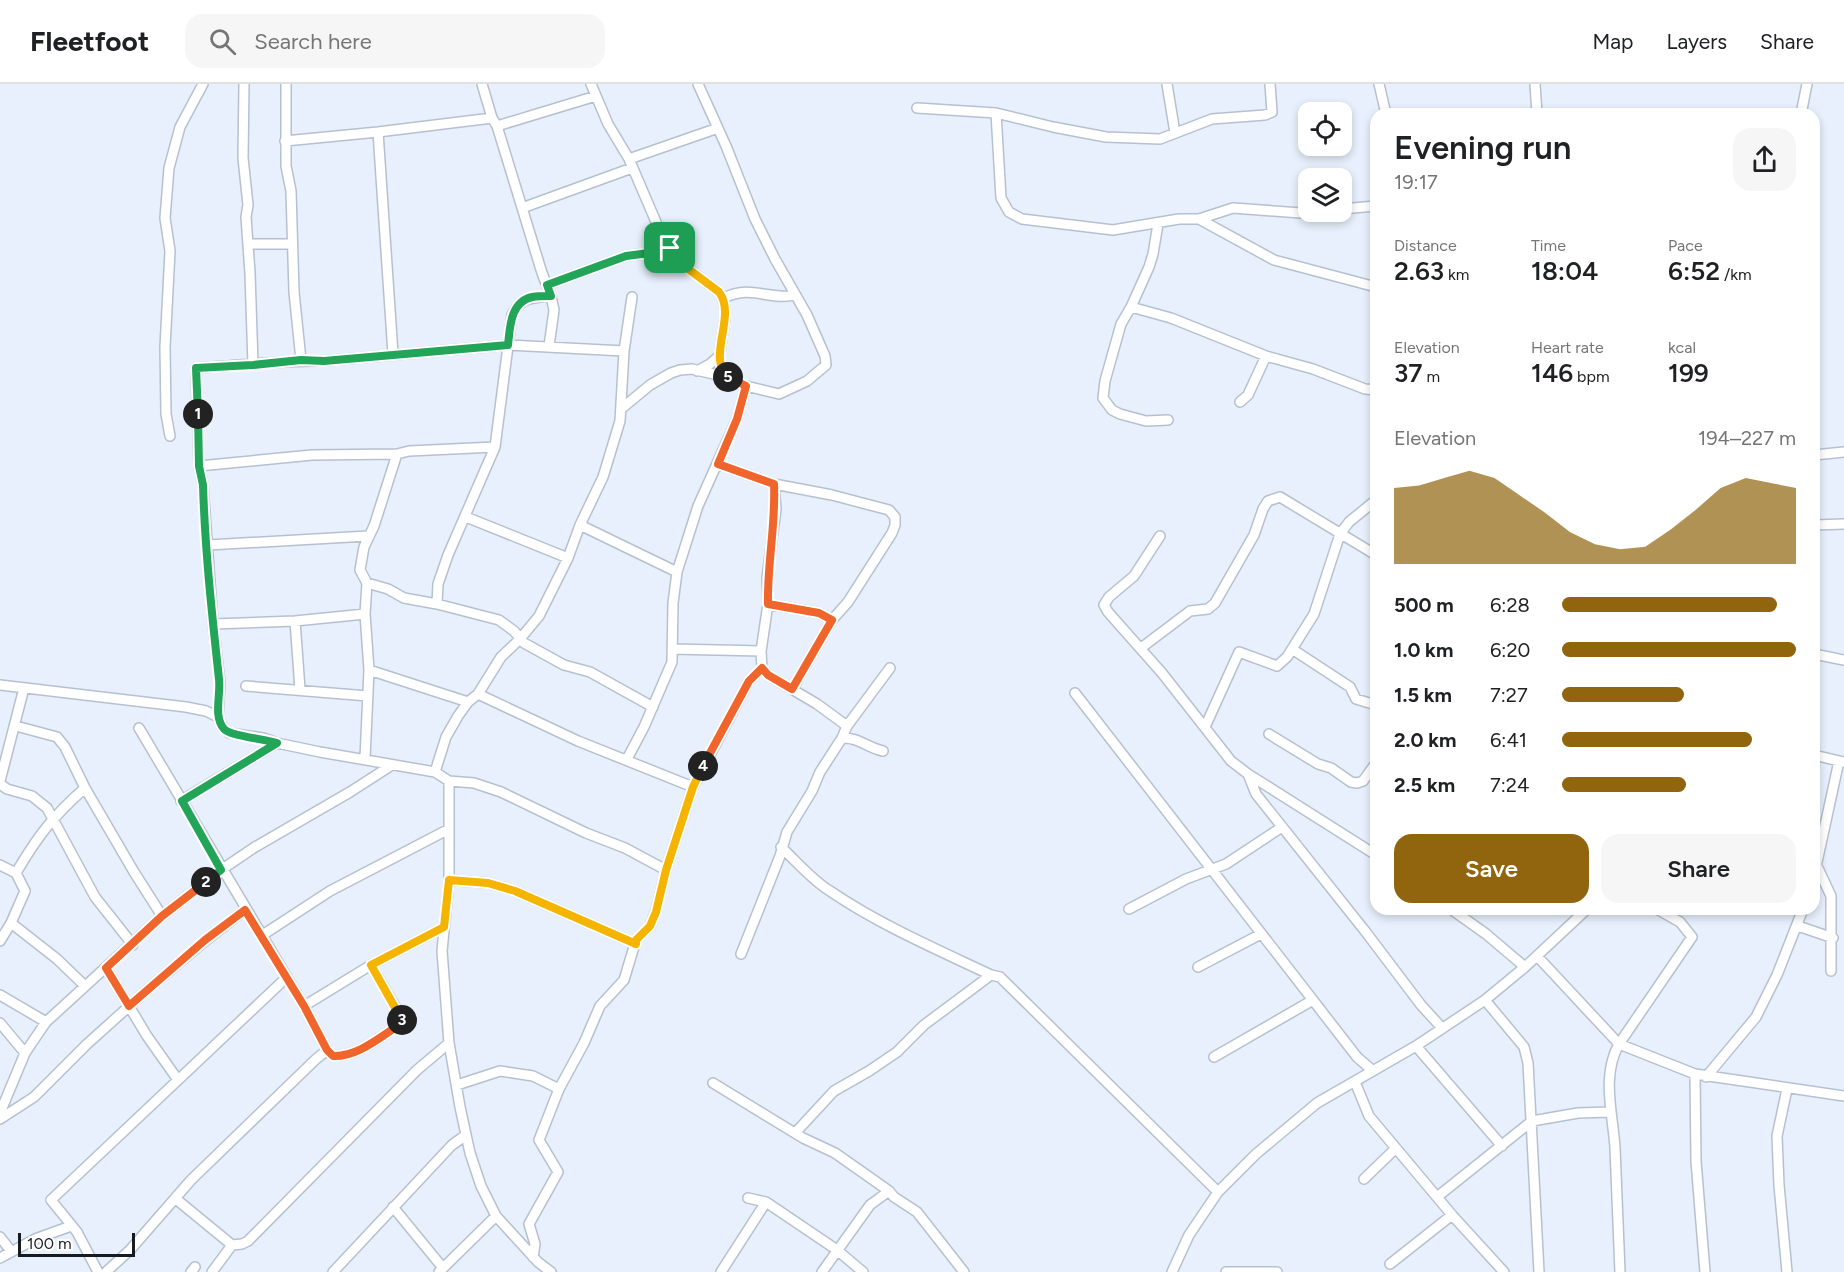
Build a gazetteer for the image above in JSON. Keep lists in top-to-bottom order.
{
  "scale_bar": "100 m",
  "page": {
    "header": "Fleetfoot",
    "search": "Search here",
    "nav": ["Map", "Layers", "Share"],
    "heading": ["Evening run", "19:17"],
    "stats": [
      ["Distance", "2.63 km"],
      ["Time", "18:04"],
      ["Pace", "6:52 /km"],
      ["Elevation", "37 m"],
      ["Heart rate", "146 bpm"],
      ["kcal", "199"]
    ],
    "pins": [
      "5",
      "1",
      "4",
      "2",
      "3"
    ],
    "chart": ["Elevation", "194–227 m"],
    "list": [
      {
        "name": "500 m",
        "note": "6:28"
      },
      {
        "name": "1.0 km",
        "note": "6:20"
      },
      {
        "name": "1.5 km",
        "note": "7:27"
      },
      {
        "name": "2.0 km",
        "note": "6:41"
      },
      {
        "name": "2.5 km",
        "note": "7:24"
      }
    ],
    "buttons": ["Save", "Share"],
    "scale": "100 m"
  }
}
